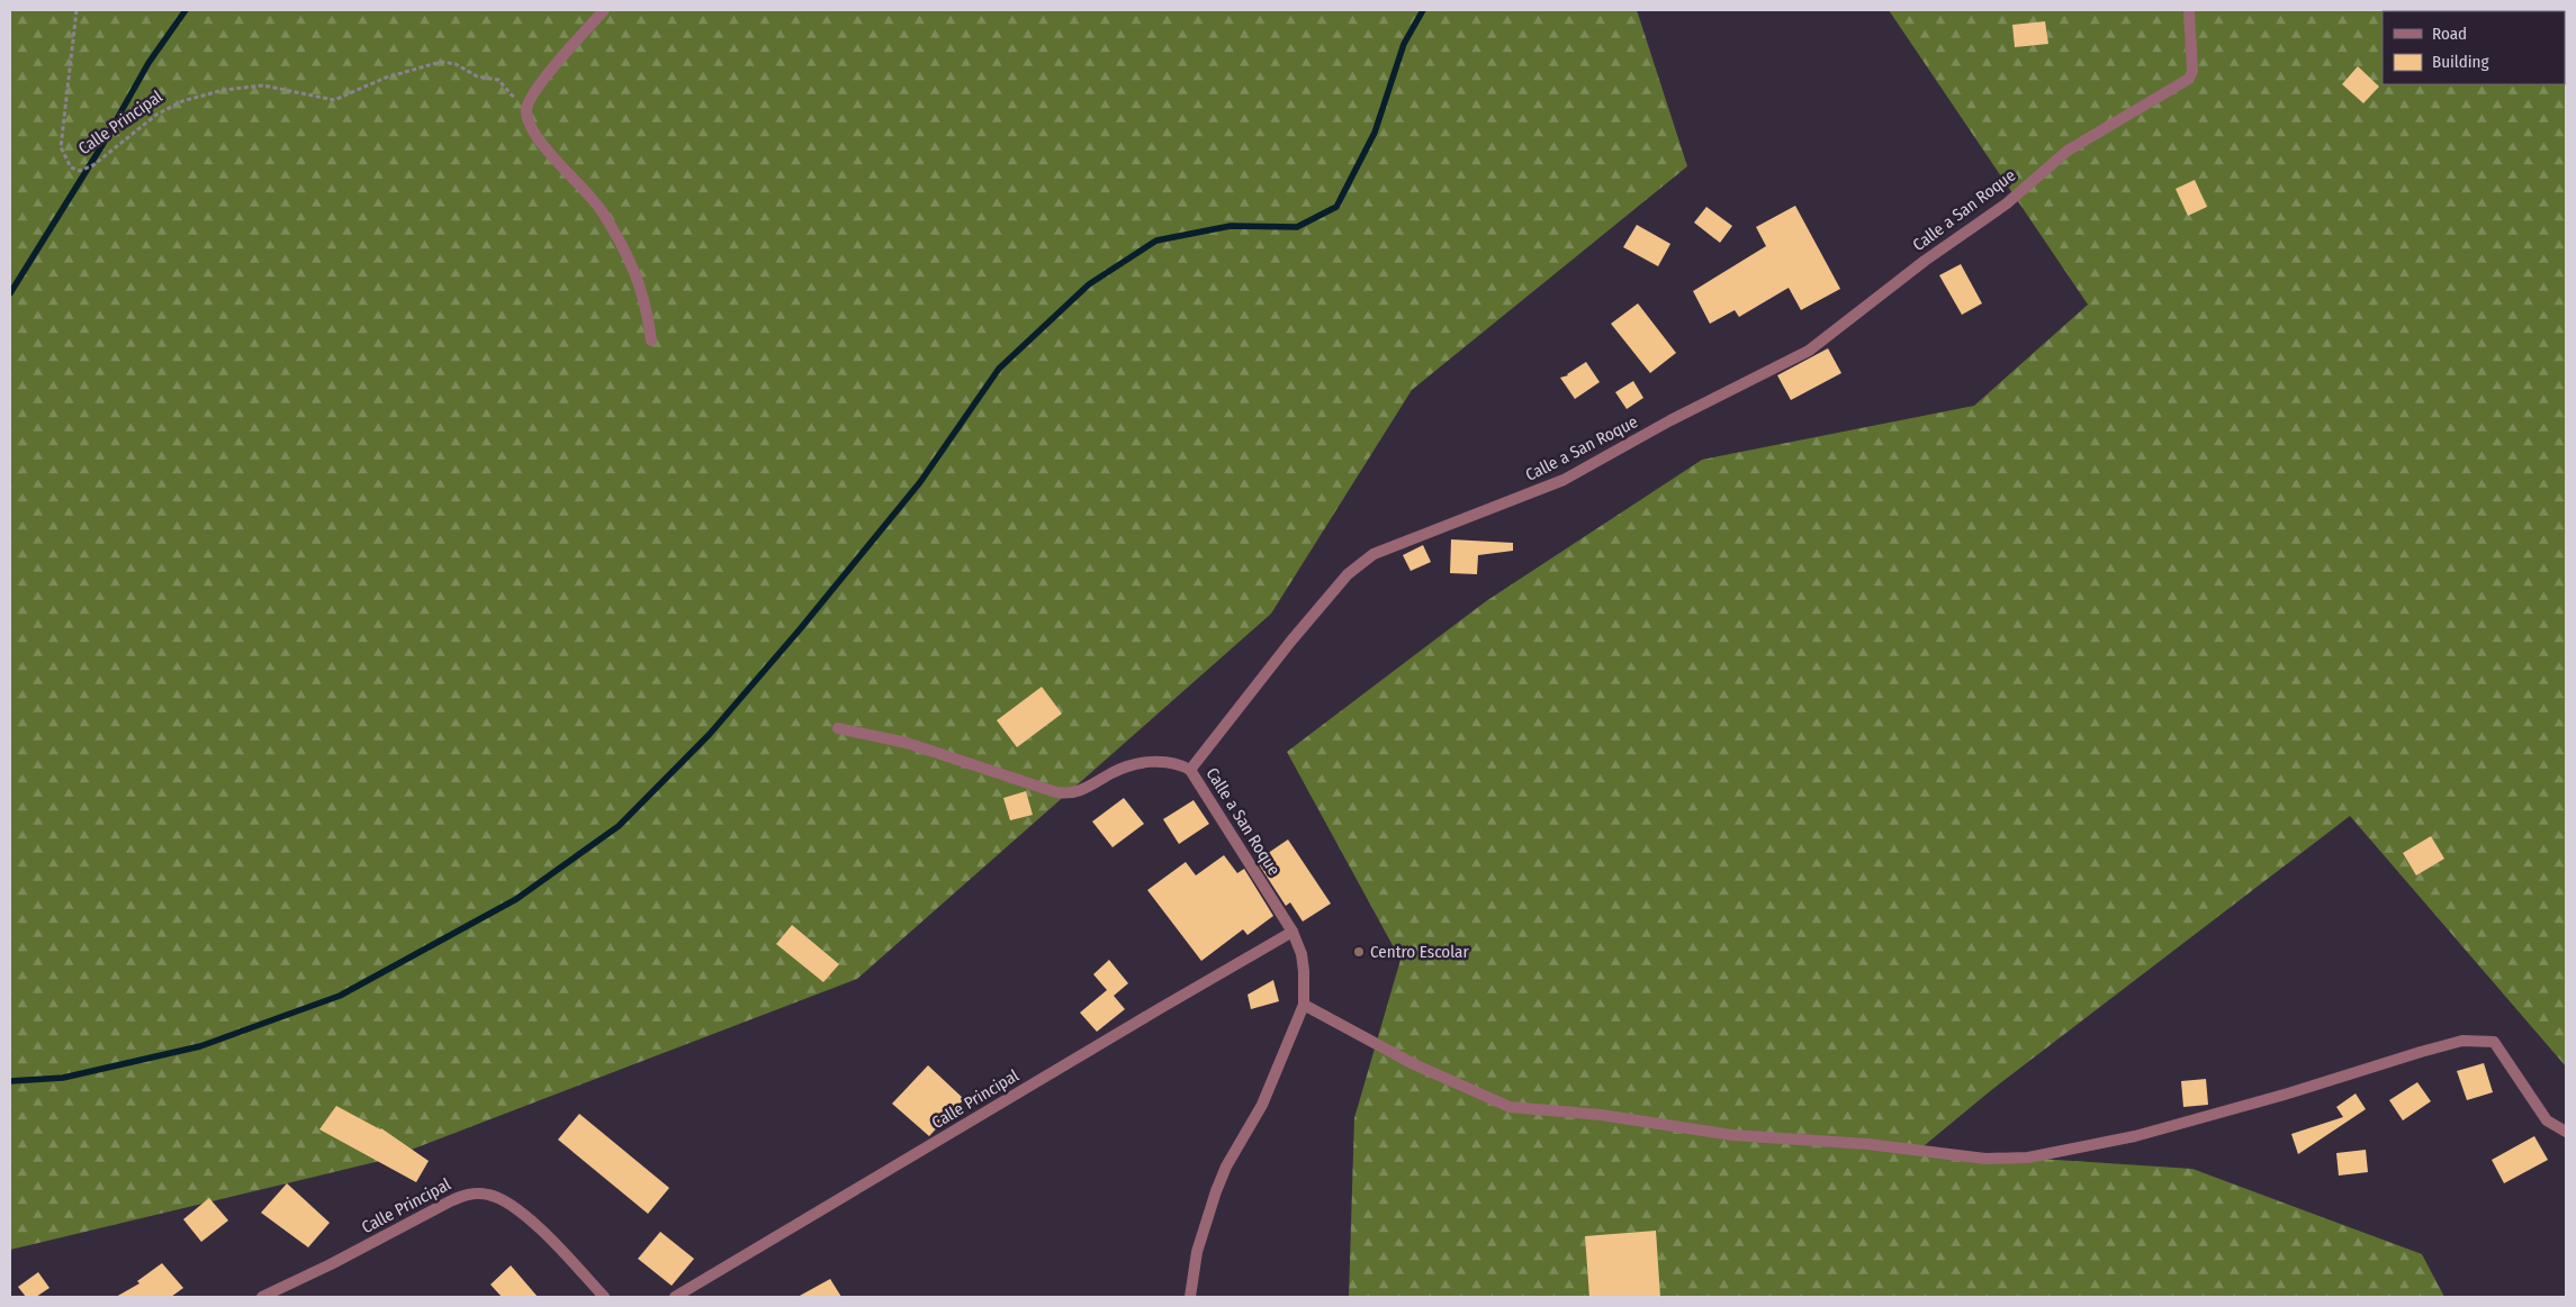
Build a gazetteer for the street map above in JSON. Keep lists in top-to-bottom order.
{
  "streets": {
    "street": ["Calle Principal", "Calle a San Roque"]
  },
  "crossings": [
    ["Calle Principal", "Calle a San Roque"]
  ],
  "places": ["Centro Escolar"],
  "legend": ["Road", "Building"]
}
